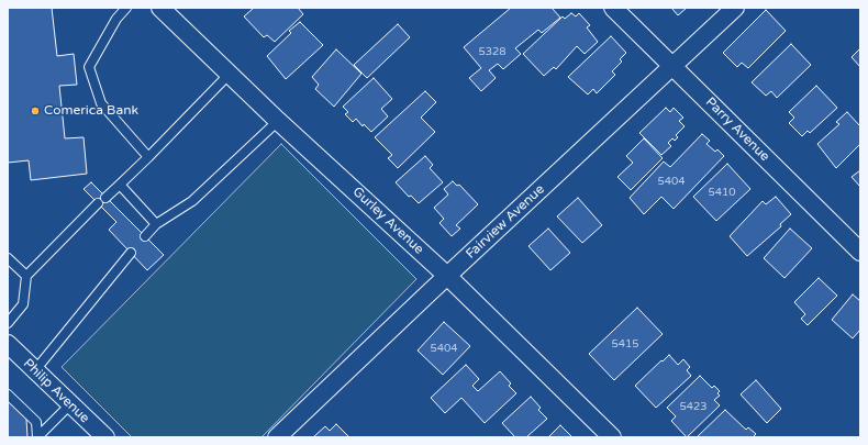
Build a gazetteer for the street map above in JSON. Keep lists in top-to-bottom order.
{
  "streets": {
    "street": [
      "Parry Avenue",
      "Gurley Avenue",
      "Fairview Avenue",
      "Philip Avenue"
    ]
  },
  "crossings": [
    ["Parry Avenue", "Fairview Avenue"],
    ["Gurley Avenue", "Fairview Avenue"]
  ],
  "places": ["Comerica Bank"],
  "house_numbers": [
    "5328",
    "5404",
    "5410",
    "5415",
    "5404",
    "5423"
  ]
}
